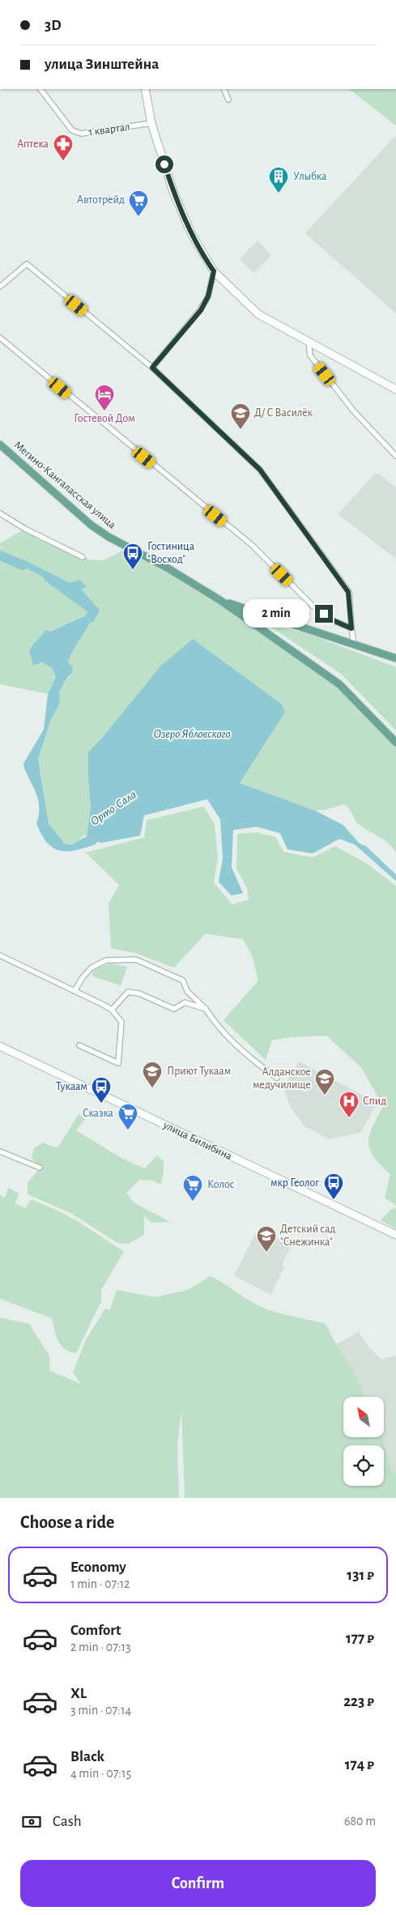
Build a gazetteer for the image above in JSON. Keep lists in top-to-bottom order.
{
  "streets": {
    "main road": ["Мегино-Кангаласская улица"],
    "street": ["1 квартал", "улица Билибина"]
  },
  "water": ["Озеро Ябловского", "Орто-Сала"],
  "places": {
    "pharmacy": ["Аптека"],
    "building": ["Улыбка"],
    "supermarket": ["Автотрейд", "Сказка", "Колос"],
    "hotel": ["Гостевой Дом"],
    "school or university": [
      "Д/ С Василёк",
      "Приют Тукаам",
      "Алданское медучилище",
      "Детский сад \"Снежинка\""
    ],
    "bus stop": ["Гостиница \"Восход\"", "Тукаам", "мкр Геолог"],
    "hospital": ["Спид"]
  },
  "north": "top left",
  "page": {
    "banner": ["3D", "улица Зинштейна"],
    "bubble": "2 min",
    "heading": "Choose a ride",
    "list": [
      {
        "name": "Economy",
        "note": "1 min · 07:12",
        "value": "131 ₽"
      },
      {
        "name": "Comfort",
        "note": "2 min · 07:13",
        "value": "177 ₽"
      },
      {
        "name": "XL",
        "note": "3 min · 07:14",
        "value": "223 ₽"
      },
      {
        "name": "Black",
        "note": "4 min · 07:15",
        "value": "174 ₽"
      }
    ],
    "pay": ["Cash", "680 m"],
    "buttons": "Confirm"
  }
}
